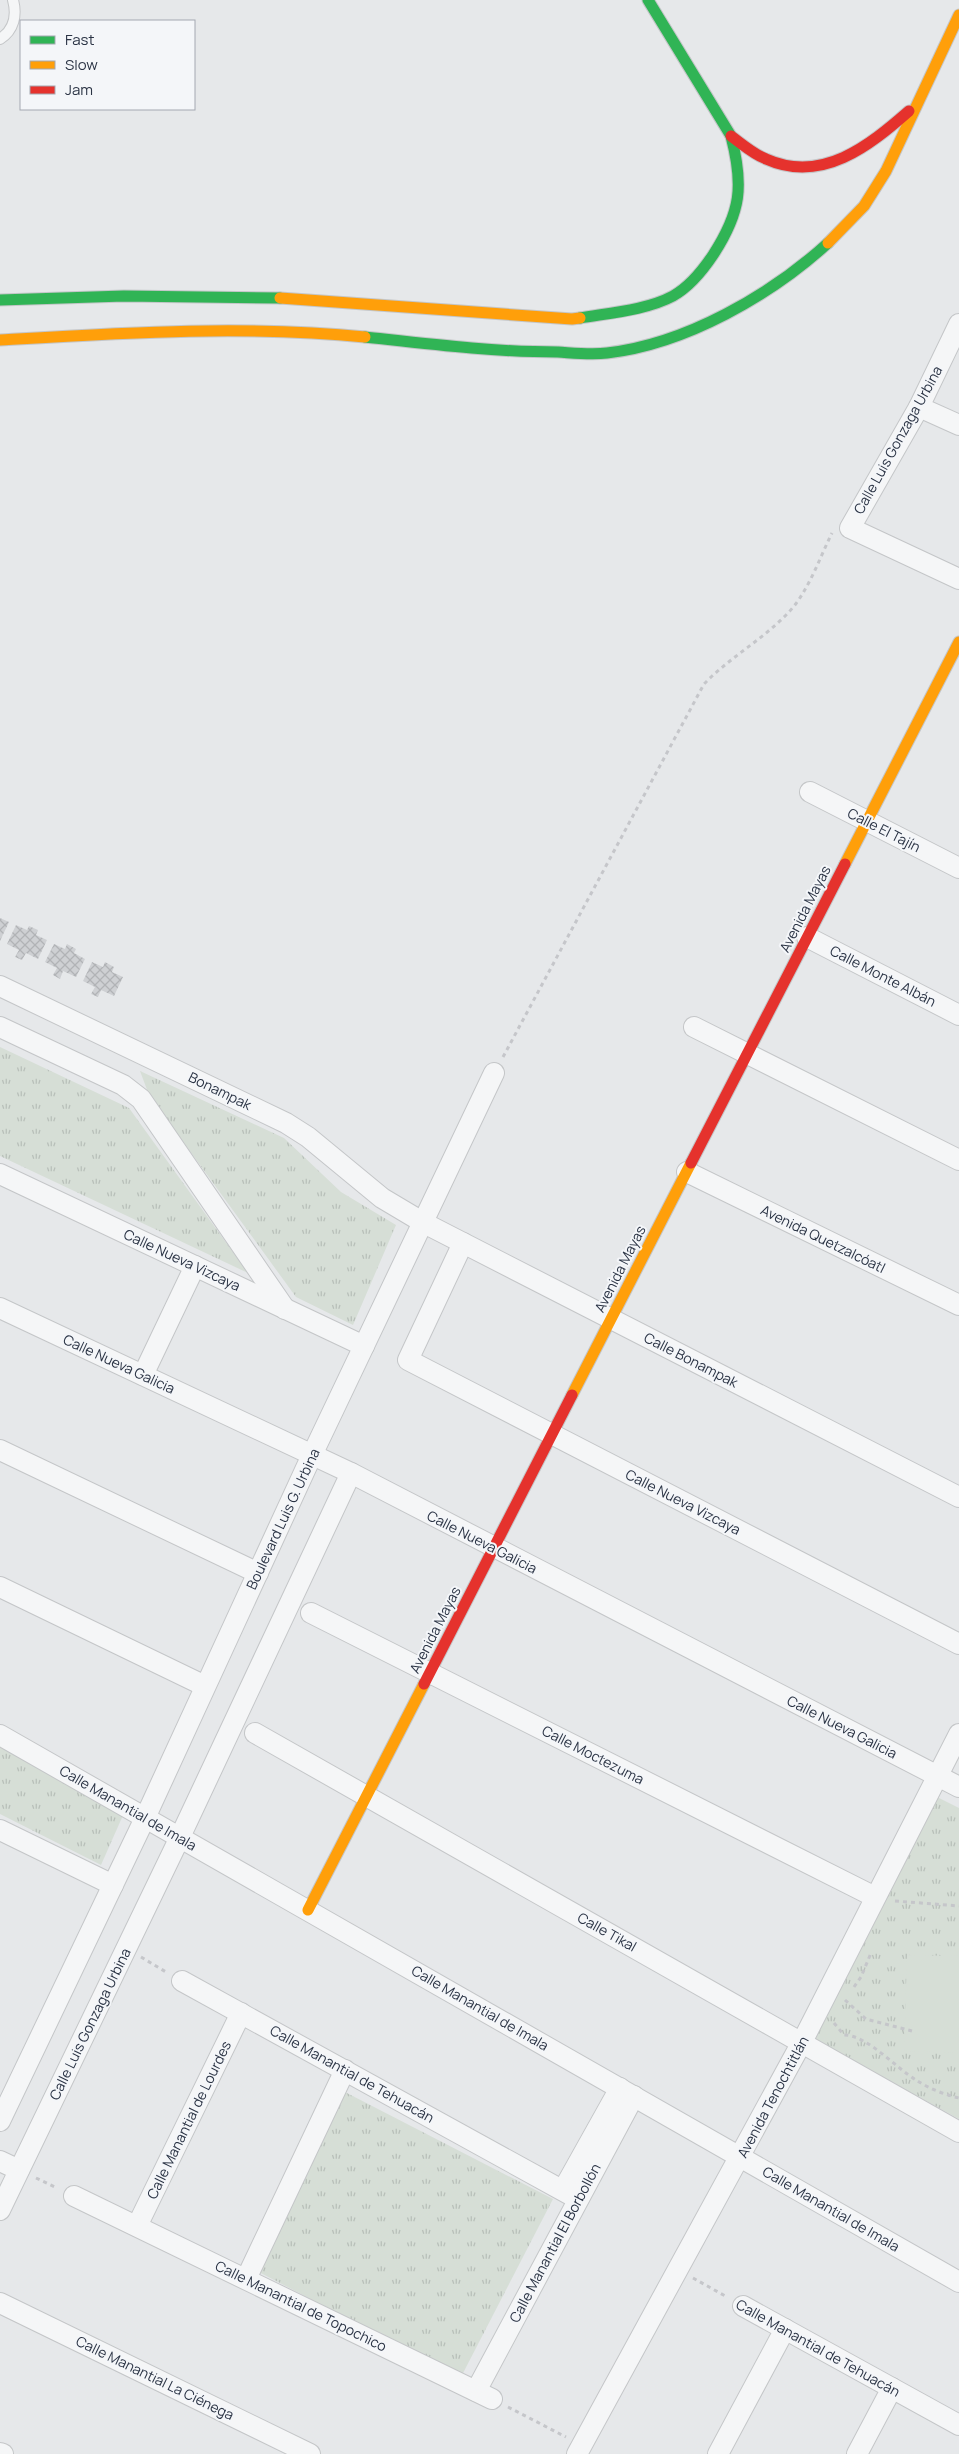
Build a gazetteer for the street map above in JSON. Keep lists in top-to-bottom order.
{
  "streets": {
    "street": [
      "Calle Luis Gonzaga Urbina",
      "Calle El Tajín",
      "Avenida Mayas",
      "Calle Monte Albán",
      "Bonampak",
      "Avenida Quetzalcóatl",
      "Calle Nueva Vizcaya",
      "Calle Bonampak",
      "Calle Nueva Galicia",
      "Boulevard Luis G. Urbina",
      "Calle Moctezuma",
      "Calle Manantial de Imala",
      "Calle Tikal",
      "Calle Manantial de Tehuacán",
      "Avenida Tenochtitlán",
      "Calle Manantial de Lourdes",
      "Calle Manantial El Borbollón",
      "Calle Manantial de Topochico",
      "Calle Manantial La Ciénega"
    ]
  },
  "crossings": [
    ["Calle Luis Gonzaga Urbina", "Calle Manantial de Imala"],
    ["Calle El Tajín", "Avenida Mayas"],
    ["Avenida Mayas", "Calle Monte Albán"],
    ["Avenida Mayas", "Avenida Quetzalcóatl"],
    ["Avenida Mayas", "Calle Nueva Vizcaya"],
    ["Avenida Mayas", "Calle Bonampak"],
    ["Avenida Mayas", "Calle Nueva Galicia"],
    ["Avenida Mayas", "Calle Moctezuma"],
    ["Avenida Mayas", "Calle Manantial de Imala"],
    ["Avenida Mayas", "Calle Tikal"],
    ["Bonampak", "Calle Bonampak"],
    ["Bonampak", "Boulevard Luis G. Urbina"],
    ["Calle Nueva Vizcaya", "Calle Bonampak"],
    ["Calle Nueva Vizcaya", "Boulevard Luis G. Urbina"],
    ["Calle Bonampak", "Boulevard Luis G. Urbina"],
    ["Calle Nueva Galicia", "Boulevard Luis G. Urbina"],
    ["Calle Nueva Galicia", "Avenida Tenochtitlán"],
    ["Boulevard Luis G. Urbina", "Calle Manantial de Imala"],
    ["Calle Moctezuma", "Avenida Tenochtitlán"],
    ["Calle Manantial de Imala", "Avenida Tenochtitlán"],
    ["Calle Manantial de Imala", "Calle Manantial El Borbollón"],
    ["Calle Tikal", "Avenida Tenochtitlán"],
    ["Calle Manantial de Tehuacán", "Avenida Tenochtitlán"],
    ["Calle Manantial de Tehuacán", "Calle Manantial de Lourdes"],
    ["Calle Manantial de Tehuacán", "Calle Manantial El Borbollón"],
    ["Calle Manantial de Lourdes", "Calle Manantial de Topochico"],
    ["Calle Manantial El Borbollón", "Calle Manantial de Topochico"]
  ],
  "legend": ["Fast", "Slow", "Jam"]
}
